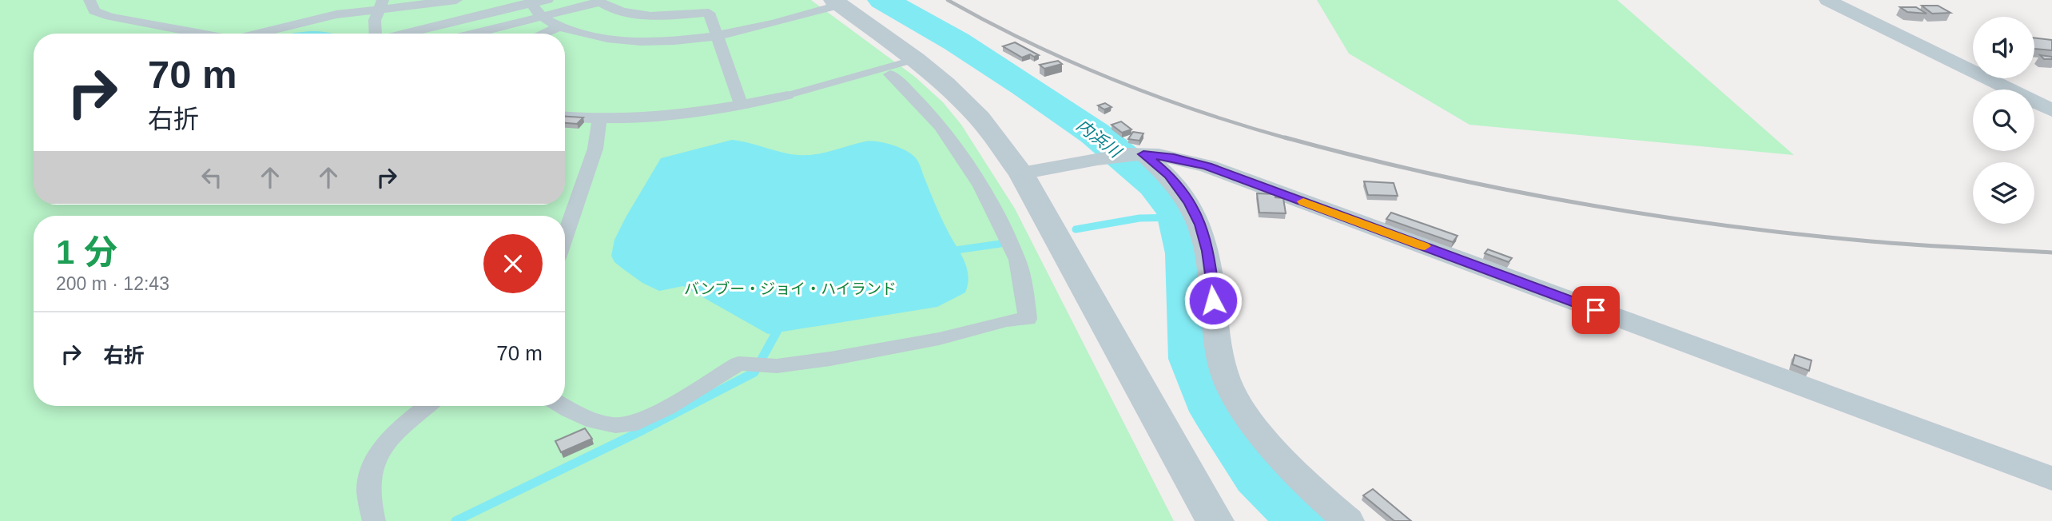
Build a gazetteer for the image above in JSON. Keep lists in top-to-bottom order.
{
  "water": ["内浜川"],
  "parks": ["バンブー・ジョイ・ハイランド"],
  "page": {
    "turn": ["70 m", "右折"],
    "heading": ["1 分", "200 m · 12:43"],
    "list": [
      {
        "name": "右折",
        "value": "70 m"
      }
    ]
  }
}
